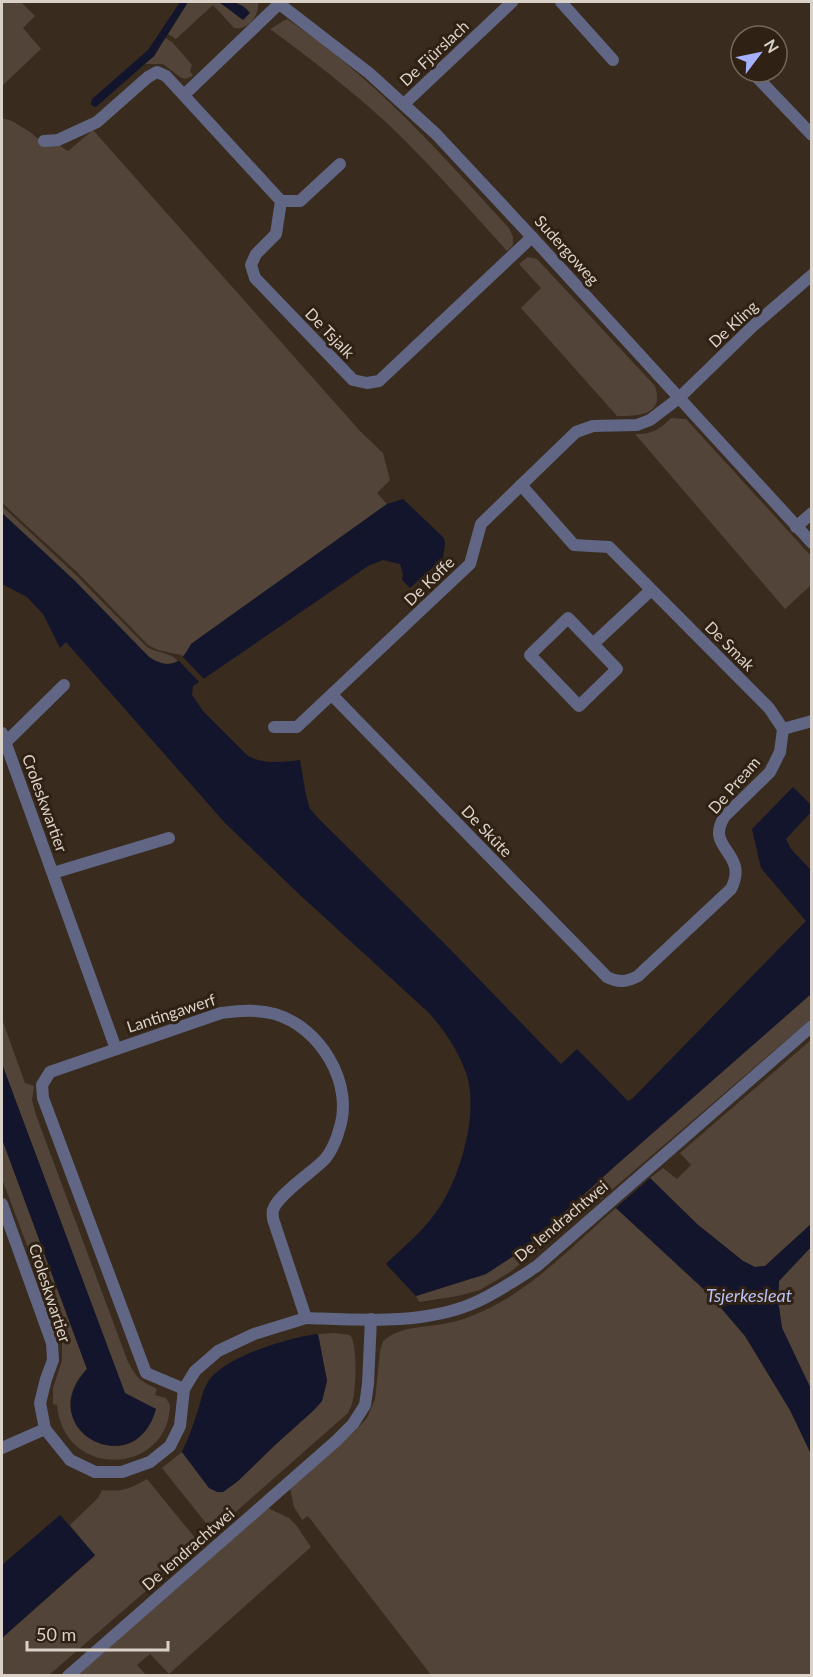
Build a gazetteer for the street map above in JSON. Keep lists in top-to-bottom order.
{
  "streets": {
    "street": [
      "De Fjûrslach",
      "Sudergoweg",
      "De Kling",
      "De Tsjalk",
      "De Koffe",
      "De Smak",
      "De Pream",
      "Croleskwartier",
      "De Skûte",
      "Lantingawerf",
      "De Iendrachtwei"
    ]
  },
  "crossings": [
    ["De Fjûrslach", "Sudergoweg"],
    ["Sudergoweg", "De Kling"],
    ["Sudergoweg", "De Tsjalk"],
    ["Sudergoweg", "De Koffe"],
    ["De Kling", "De Koffe"],
    ["De Koffe", "De Smak"],
    ["De Koffe", "De Skûte"],
    ["De Smak", "De Pream"],
    ["De Pream", "De Skûte"],
    ["Croleskwartier", "Lantingawerf"]
  ],
  "water": ["Tsjerkesleat"],
  "scale_bar": "50 m",
  "north": "top right"
}
